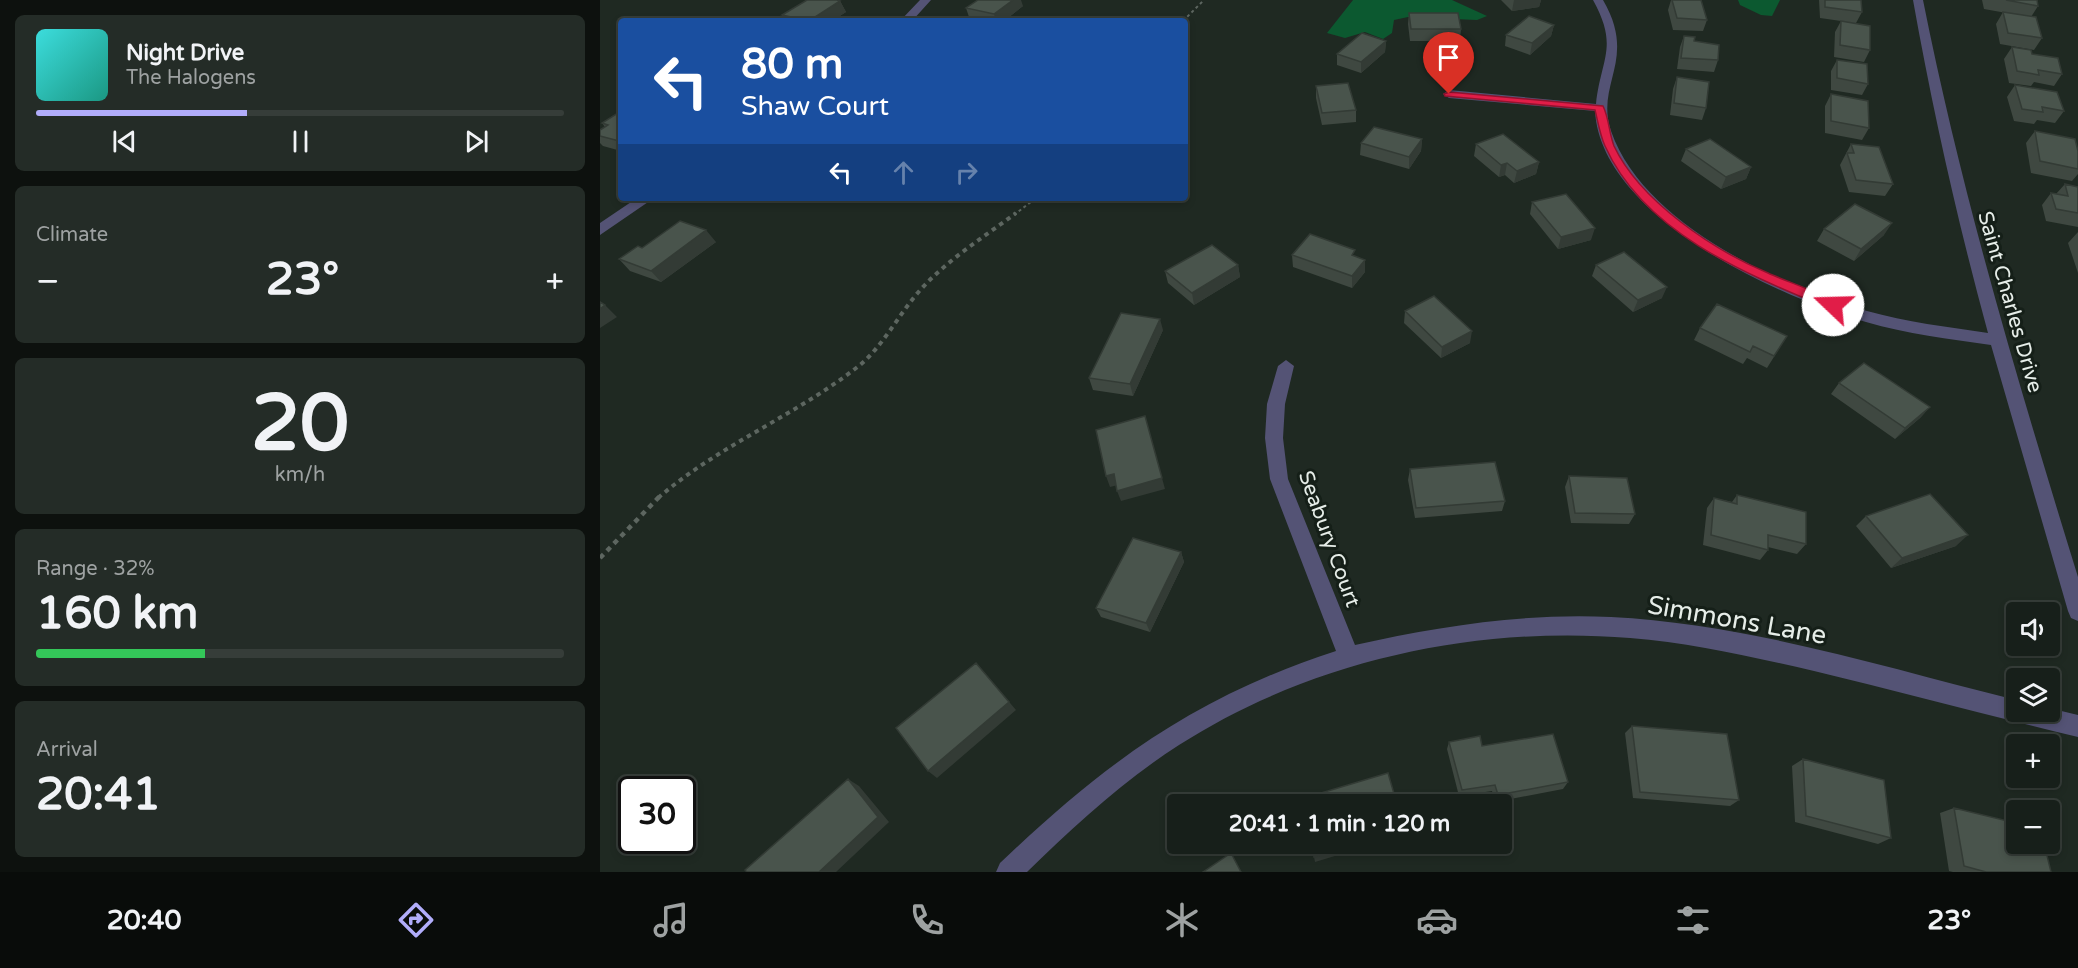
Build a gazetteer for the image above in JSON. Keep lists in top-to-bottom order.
{
  "streets": {
    "street": ["Saint Charles Drive", "Seabury Court", "Simmons Lane"]
  },
  "crossings": [
    ["Seabury Court", "Simmons Lane"]
  ],
  "page": {
    "turn": ["80 m", "Shaw Court"],
    "song": ["Night Drive", "The Halogens"],
    "tile": [
      "Climate",
      ["20", "km/h"],
      ["Range · 32%", "160 km"],
      ["Arrival", "20:41"]
    ],
    "heat": ["−", "23°", "+"],
    "map_buttons": ["+", "−"],
    "limit": "30",
    "trip": "20:41 · 1 min · 120 m",
    "tabs": ["20:40", "23°"]
  }
}
